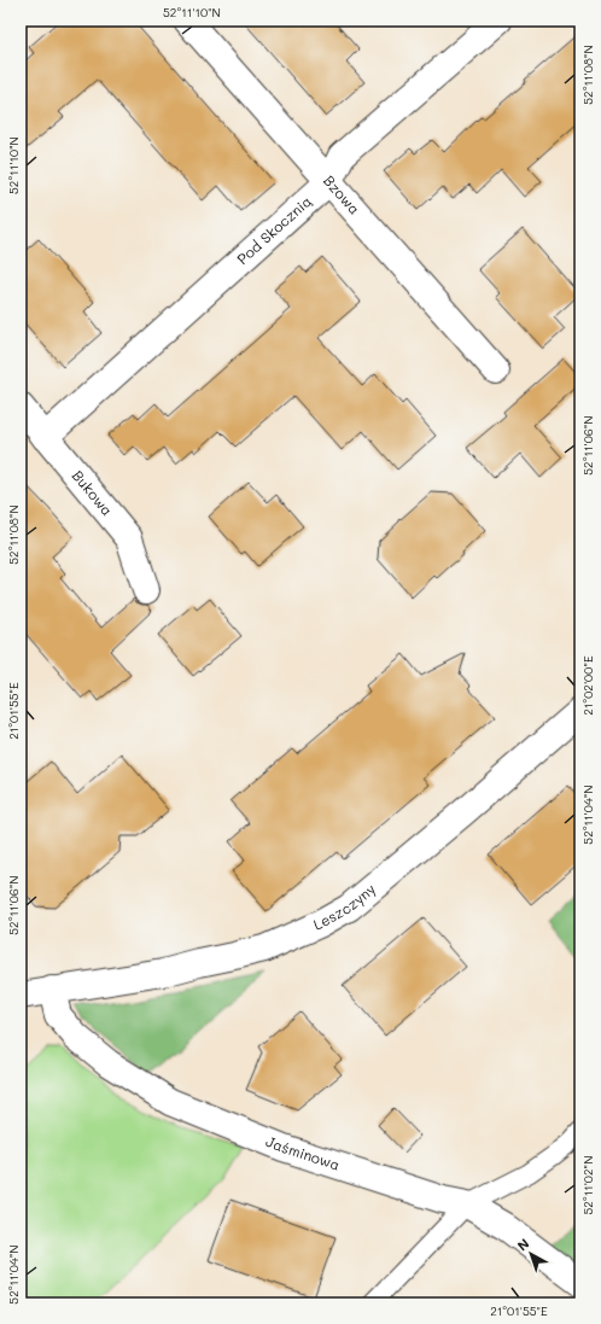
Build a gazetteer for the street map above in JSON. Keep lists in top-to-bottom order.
{
  "streets": {
    "street": [
      "Bzowa",
      "Pod Skocznią",
      "Bukowa",
      "Leszczyny",
      "Jaśminowa"
    ]
  },
  "crossings": [
    ["Bzowa", "Pod Skocznią"],
    ["Pod Skocznią", "Bukowa"],
    ["Leszczyny", "Jaśminowa"]
  ],
  "north": "top left",
  "coordinates": [
    "52°11'10\"N",
    "52°11'08\"N",
    "52°11'06\"N",
    "21°02'00\"E",
    "21°01'55\"E",
    "52°11'04\"N",
    "52°11'02\"N"
  ]
}
